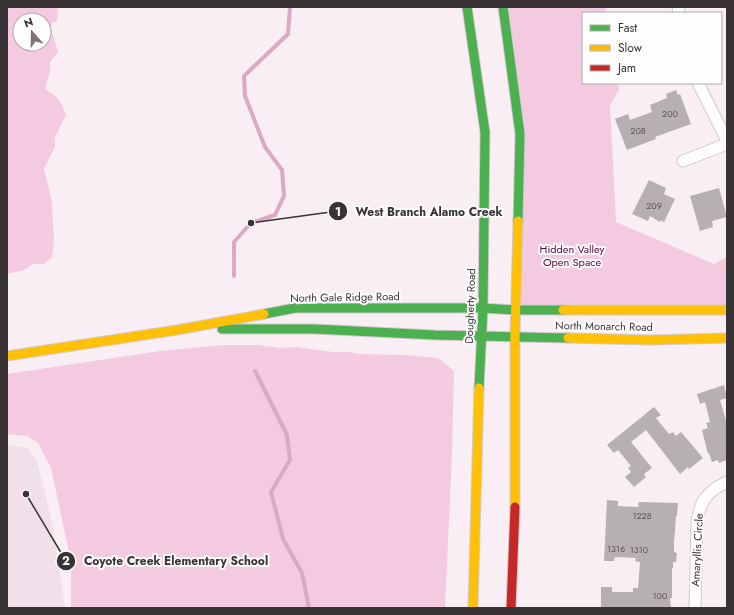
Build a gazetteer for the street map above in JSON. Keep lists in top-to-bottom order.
{
  "streets": {
    "street": [
      "North Gale Ridge Road",
      "Dougherty Road",
      "North Monarch Road",
      "Amaryllis Circle"
    ]
  },
  "crossings": [
    ["North Gale Ridge Road", "Dougherty Road"],
    ["North Gale Ridge Road", "North Monarch Road"],
    ["Dougherty Road", "North Monarch Road"]
  ],
  "parks": ["Hidden Valley Open Space"],
  "places": ["West Branch Alamo Creek", "Coyote Creek Elementary School"],
  "house_numbers": [
    "200",
    "208",
    "209",
    "1228",
    "1316",
    "1310",
    "100"
  ],
  "legend": ["Fast", "Slow", "Jam"],
  "north": "top"
}
